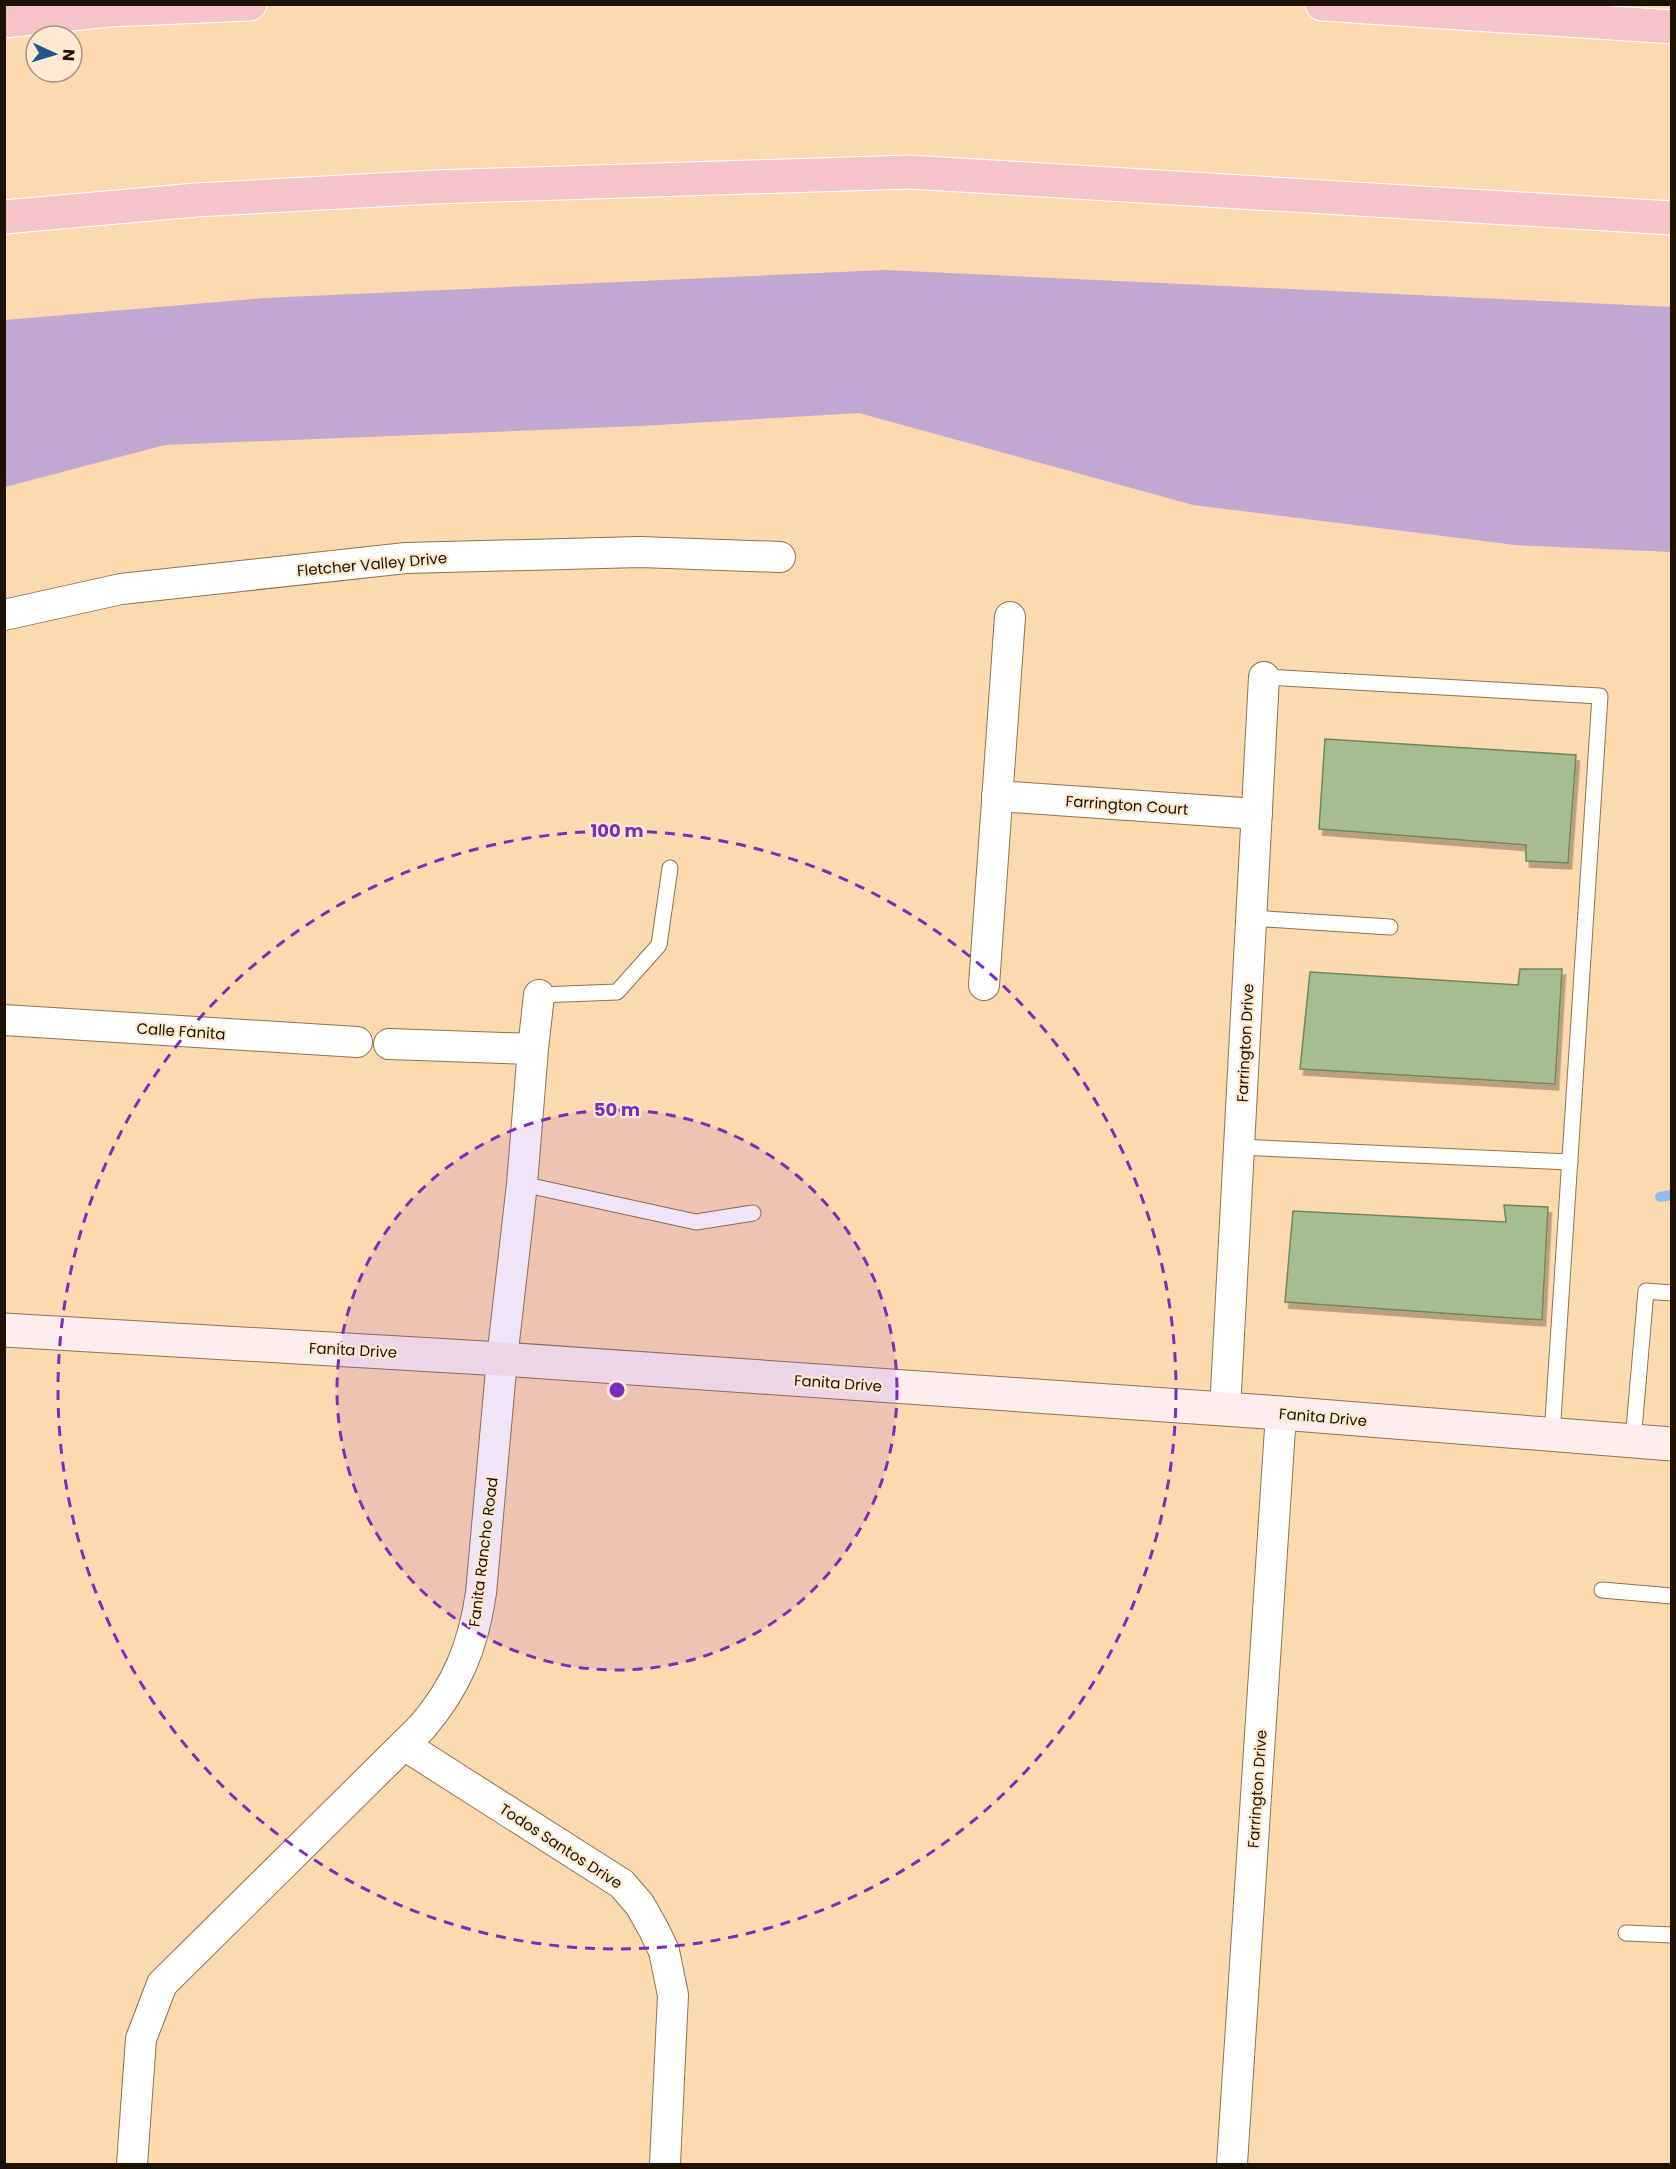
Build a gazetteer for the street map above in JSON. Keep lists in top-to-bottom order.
{
  "streets": {
    "main road": ["Fanita Drive"],
    "street": [
      "Fletcher Valley Drive",
      "Farrington Court",
      "Calle Fanita",
      "Farrington Drive",
      "Fanita Rancho Road",
      "Todos Santos Drive"
    ]
  },
  "crossings": [
    ["Farrington Court", "Farrington Drive"],
    ["Farrington Drive", "Fanita Drive"],
    ["Fanita Drive", "Fanita Rancho Road"],
    ["Fanita Rancho Road", "Todos Santos Drive"]
  ],
  "north": "right",
  "rings": ["100 m", "50 m"]
}
